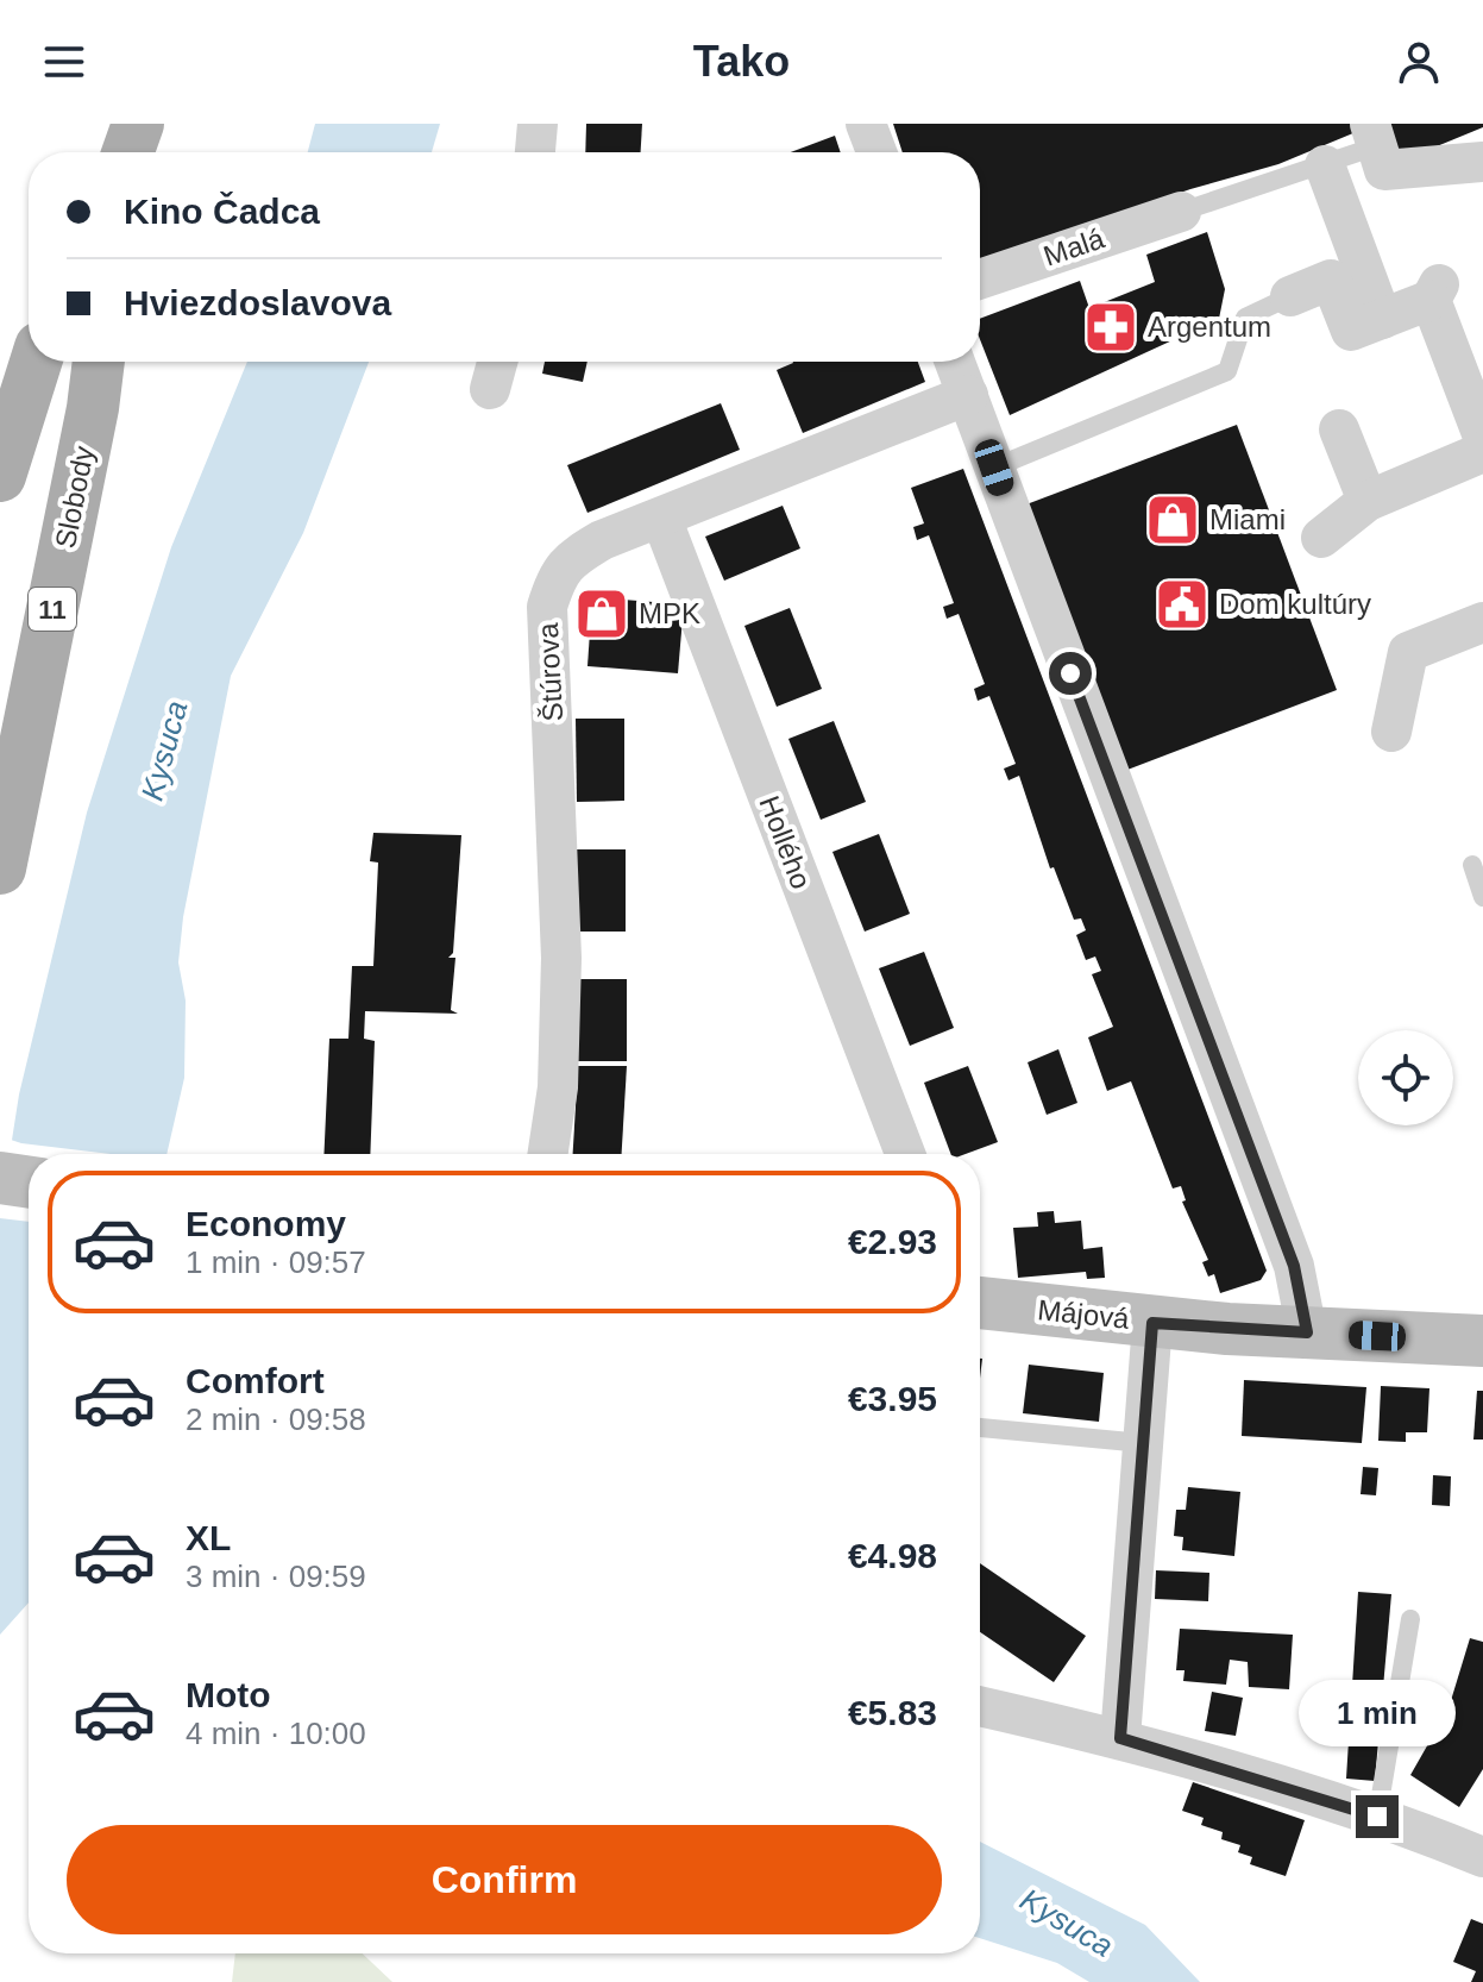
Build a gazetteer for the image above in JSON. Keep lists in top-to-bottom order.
{
  "streets": {
    "main road": ["Slobody", "11", "Májová"],
    "street": ["Malá", "Štúrova", "Hollého"]
  },
  "crossings": [
    ["Štúrova", "Hollého"]
  ],
  "water": ["Kysuca"],
  "places": {
    "pharmacy": ["Argentum"],
    "shop": ["Miami", "MPK"],
    "public building": ["Dom kultúry"]
  },
  "page": {
    "header": "Tako",
    "banner": ["Kino Čadca", "Hviezdoslavova"],
    "list": [
      {
        "name": "Economy",
        "note": "1 min · 09:57",
        "value": "€2.93"
      },
      {
        "name": "Comfort",
        "note": "2 min · 09:58",
        "value": "€3.95"
      },
      {
        "name": "XL",
        "note": "3 min · 09:59",
        "value": "€4.98"
      },
      {
        "name": "Moto",
        "note": "4 min · 10:00",
        "value": "€5.83"
      }
    ],
    "bubble": "1 min",
    "buttons": "Confirm"
  }
}
